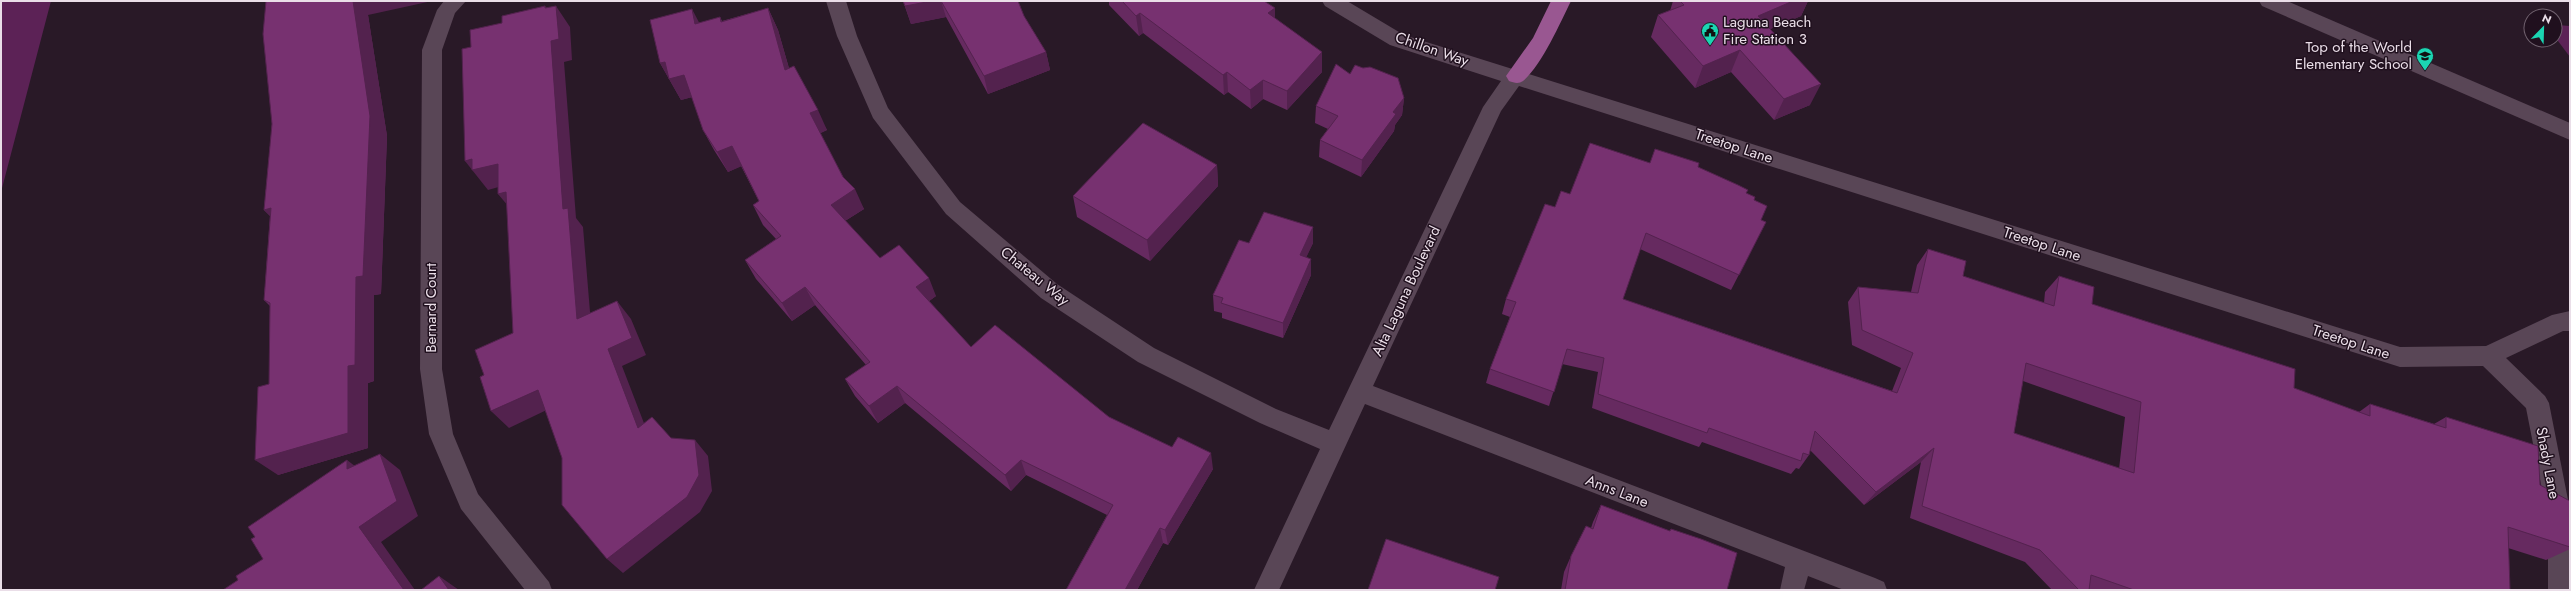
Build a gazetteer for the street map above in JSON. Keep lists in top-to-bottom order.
{
  "streets": {
    "main road": ["Alta Laguna Boulevard"],
    "street": [
      "Chillon Way",
      "Treetop Lane",
      "Chateau Way",
      "Bernard Court",
      "Shady Lane",
      "Anns Lane"
    ]
  },
  "crossings": [
    ["Chillon Way", "Treetop Lane"],
    ["Chillon Way", "Alta Laguna Boulevard"],
    ["Treetop Lane", "Alta Laguna Boulevard"],
    ["Treetop Lane", "Shady Lane"],
    ["Chateau Way", "Alta Laguna Boulevard"],
    ["Alta Laguna Boulevard", "Anns Lane"]
  ],
  "places": {
    "public building": ["Laguna Beach Fire Station 3"],
    "school or university": ["Top of the World Elementary School"]
  },
  "north": "top right"
}
